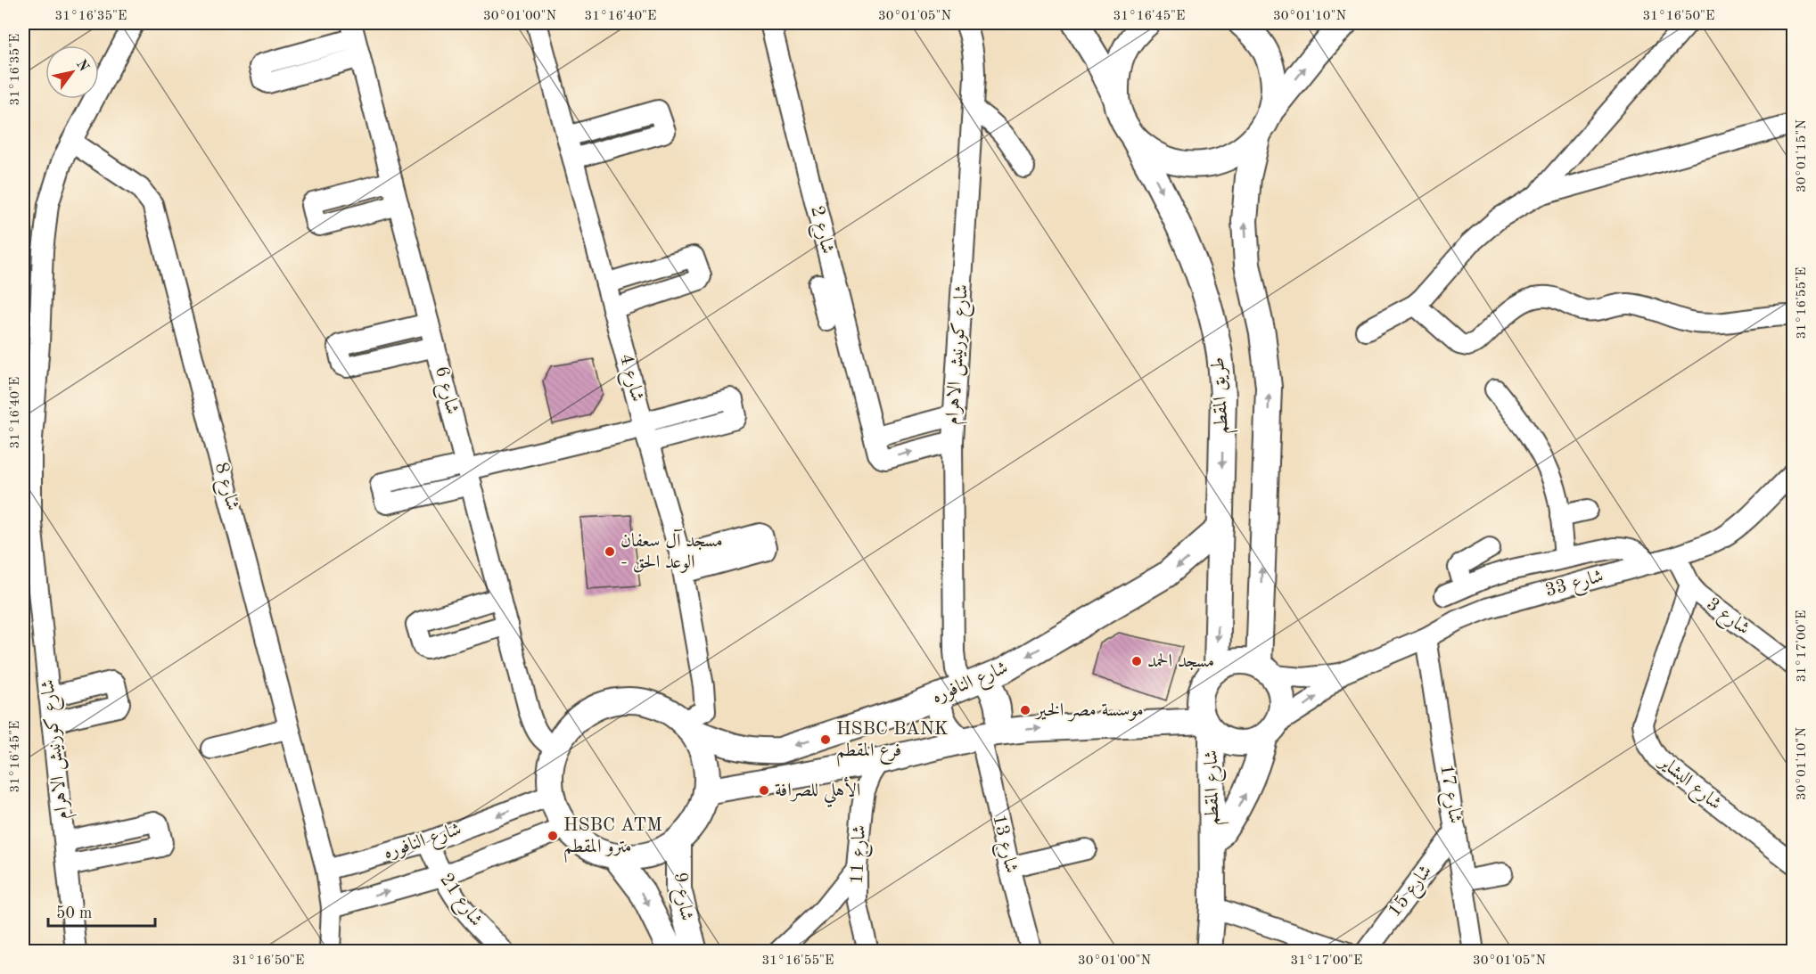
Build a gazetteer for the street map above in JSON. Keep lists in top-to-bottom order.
{
  "streets": {
    "main road": [
      "طريق المقطم",
      "شارع النافوره",
      "شارع المقطم",
      "شارع 9"
    ],
    "street": [
      "شارع 2",
      "شارع كورنيش الاهرام",
      "شارع 4",
      "شارع 6",
      "شارع 8",
      "شارع 33",
      "شارع 3",
      "شارع البشاير",
      "شارع 17",
      "شارع 13",
      "شارع 11",
      "شارع 15",
      "شارع 21"
    ]
  },
  "crossings": [
    ["شارع 2", "شارع كورنيش الاهرام"],
    ["شارع كورنيش الاهرام", "شارع 8"],
    ["شارع كورنيش الاهرام", "شارع النافوره"],
    ["شارع كورنيش الاهرام", "شارع 13"],
    ["شارع 4", "شارع 6"],
    ["شارع 4", "شارع النافوره"],
    ["شارع 4", "شارع 9"],
    ["شارع 6", "شارع النافوره"],
    ["شارع 6", "شارع 9"],
    ["طريق المقطم", "شارع 33"],
    ["طريق المقطم", "شارع النافوره"],
    ["طريق المقطم", "شارع المقطم"],
    ["شارع 8", "شارع النافوره"],
    ["شارع 33", "شارع 3"],
    ["شارع 33", "شارع المقطم"],
    ["شارع 33", "شارع 17"],
    ["شارع 3", "شارع البشاير"],
    ["شارع النافوره", "شارع 13"],
    ["شارع النافوره", "شارع 9"],
    ["شارع النافوره", "شارع 21"],
    ["شارع 17", "شارع 15"]
  ],
  "one_way": ["شارع المقطم"],
  "places": [
    "مسجد آل سعفان - الوعد الحق",
    "مسجد الحمد",
    "موسسة مصر الخير",
    "HSBC BANK فرع المقطم",
    "الأهلي للصرافة",
    "HSBC ATM مترو المقطم"
  ],
  "scale_bar": "50 m",
  "north": "top right",
  "coordinates": [
    "31°16'35\"E",
    "30°01'00\"N",
    "31°16'40\"E",
    "30°01'05\"N",
    "31°16'45\"E",
    "30°01'10\"N",
    "31°16'50\"E",
    "30°01'15\"N",
    "31°16'55\"E",
    "31°17'00\"E"
  ]
}
